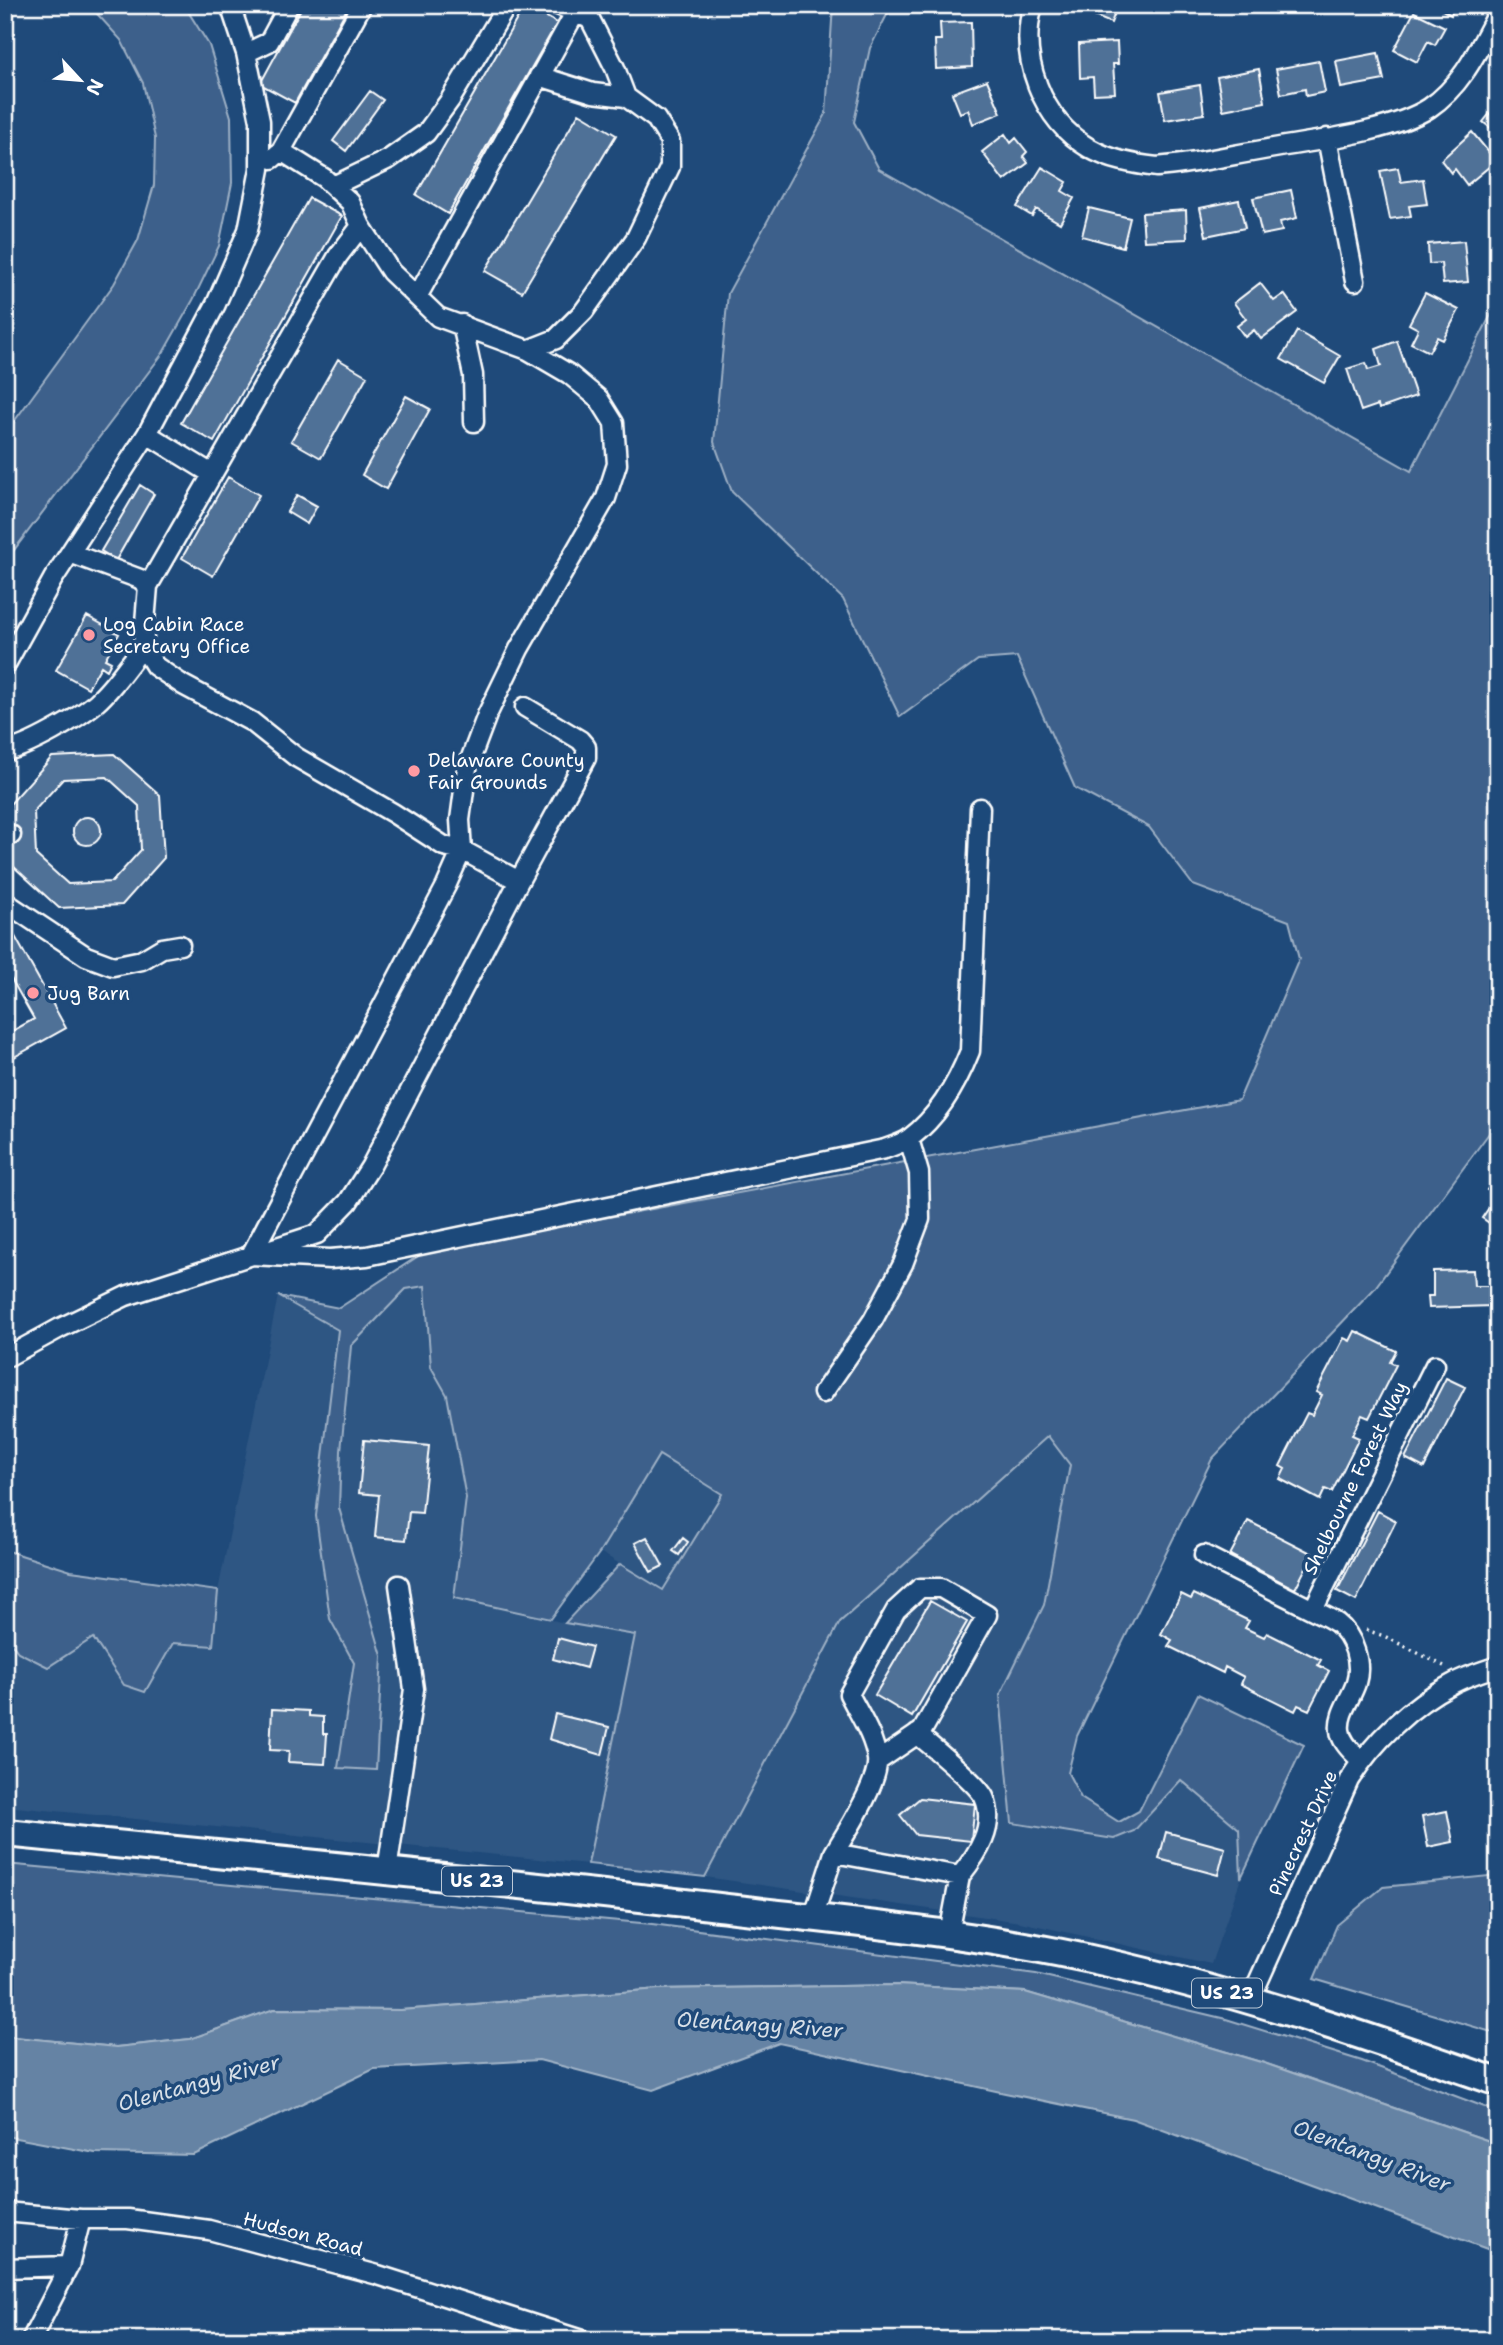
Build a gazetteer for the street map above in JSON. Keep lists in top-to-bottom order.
{
  "streets": {
    "highway": ["US 23"],
    "street": ["Shelbourne Forest Way", "Pinecrest Drive", "Hudson Road"]
  },
  "crossings": [
    ["Pinecrest Drive", "US 23"]
  ],
  "water": ["Olentangy River"],
  "places": ["Log Cabin Race Secretary Office", "Delaware County Fair Grounds", "Jug Barn"],
  "north": "bottom right"
}
